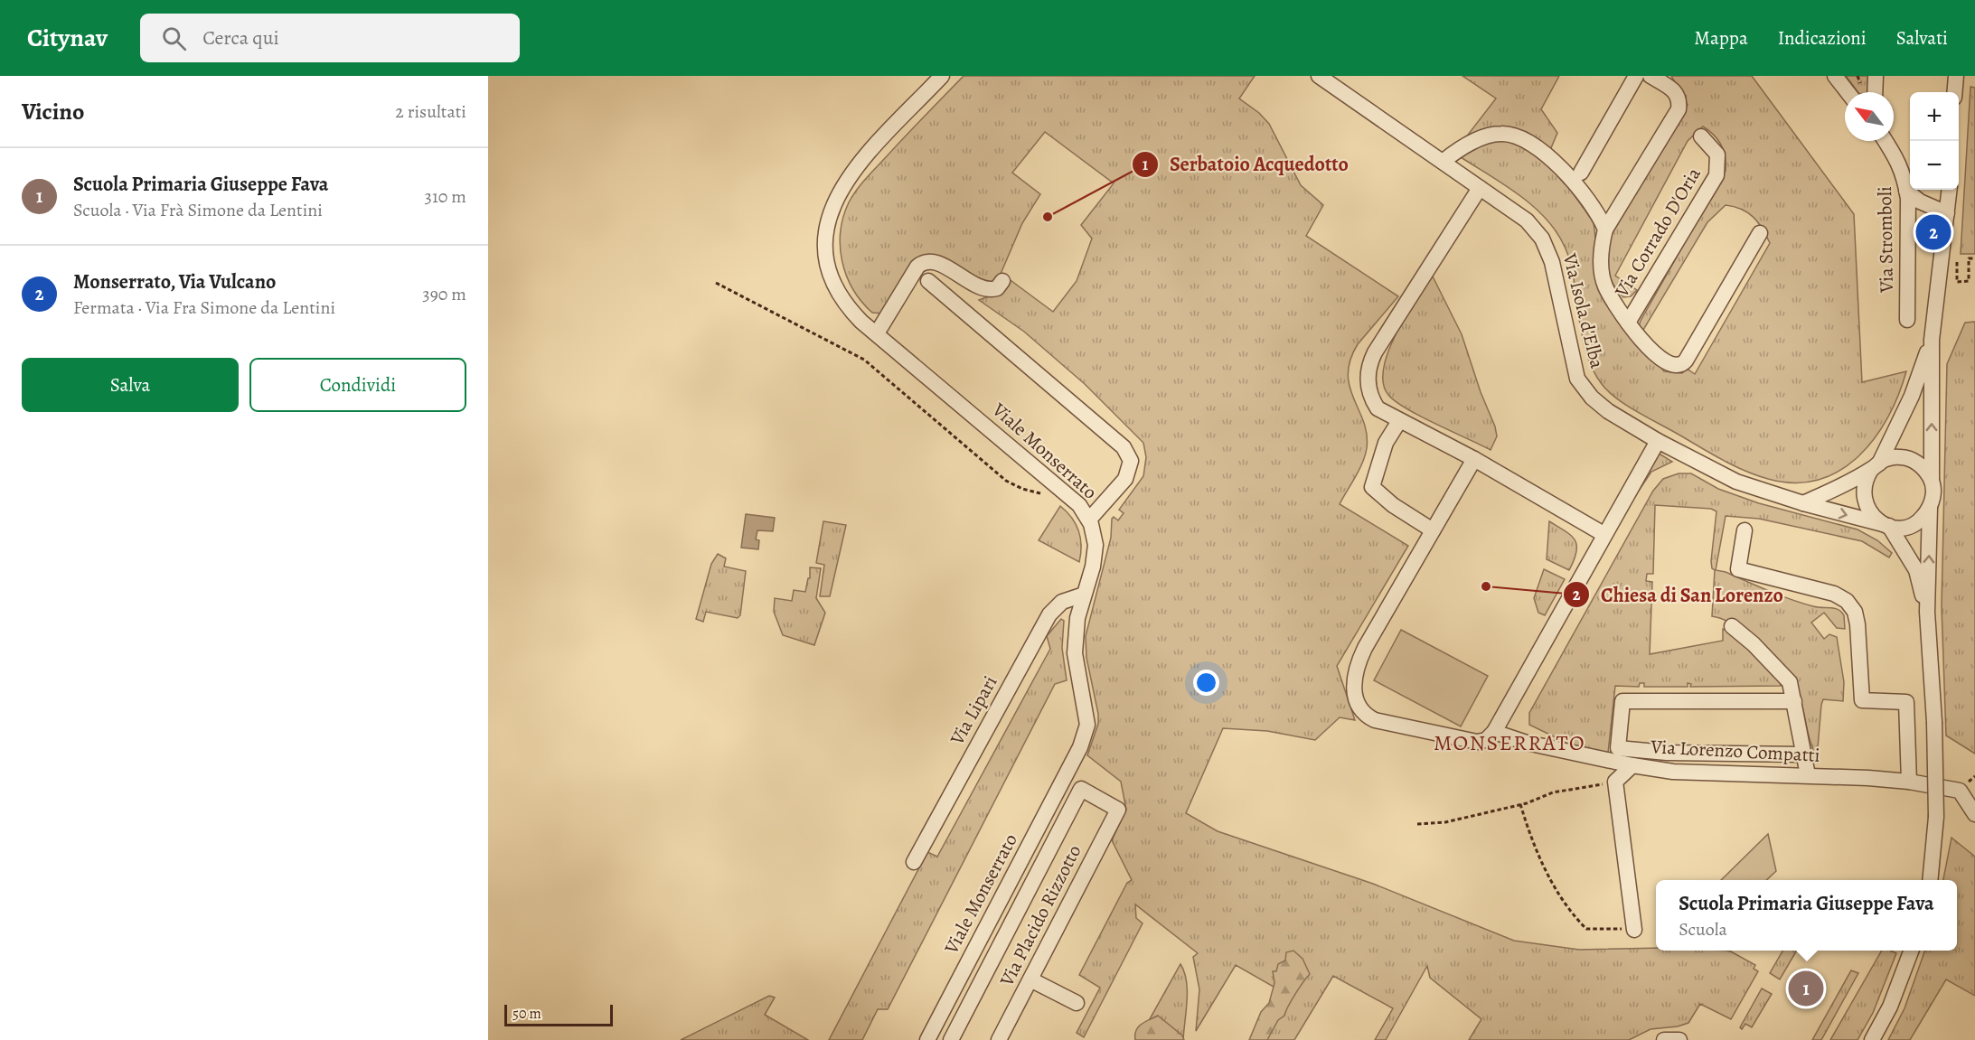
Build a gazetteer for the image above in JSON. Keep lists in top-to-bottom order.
{
  "streets": {
    "street": [
      "Via Corrado D'Oria",
      "Via Stromboli",
      "Via Isola d'Elba",
      "Viale Monserrato",
      "Via Lipari",
      "Via Lorenzo Compatti",
      "Via Placido Rizzotto"
    ]
  },
  "crossings": [
    ["Viale Monserrato", "Via Lipari"]
  ],
  "districts": ["MONSERRATO"],
  "places": ["Serbatoio Acquedotto", "Chiesa di San Lorenzo"],
  "scale_bar": "50 m",
  "north": "top left",
  "page": {
    "header": "Citynav",
    "search": "Cerca qui",
    "nav": ["Mappa", "Indicazioni", "Salvati"],
    "heading": ["Vicino", "2 risultati"],
    "map_buttons": ["+", "−"],
    "list": [
      {
        "mark": "1",
        "name": "Scuola Primaria Giuseppe Fava",
        "note": "Scuola · Via Frà Simone da Lentini",
        "value": "310 m"
      },
      {
        "mark": "2",
        "name": "Monserrato, Via Vulcano",
        "note": "Fermata · Via Fra Simone da Lentini",
        "value": "390 m"
      }
    ],
    "pins": ["2", "1"],
    "buttons": ["Salva", "Condividi"],
    "popup": ["Scuola Primaria Giuseppe Fava", "Scuola"],
    "scale": "50 m"
  }
}
